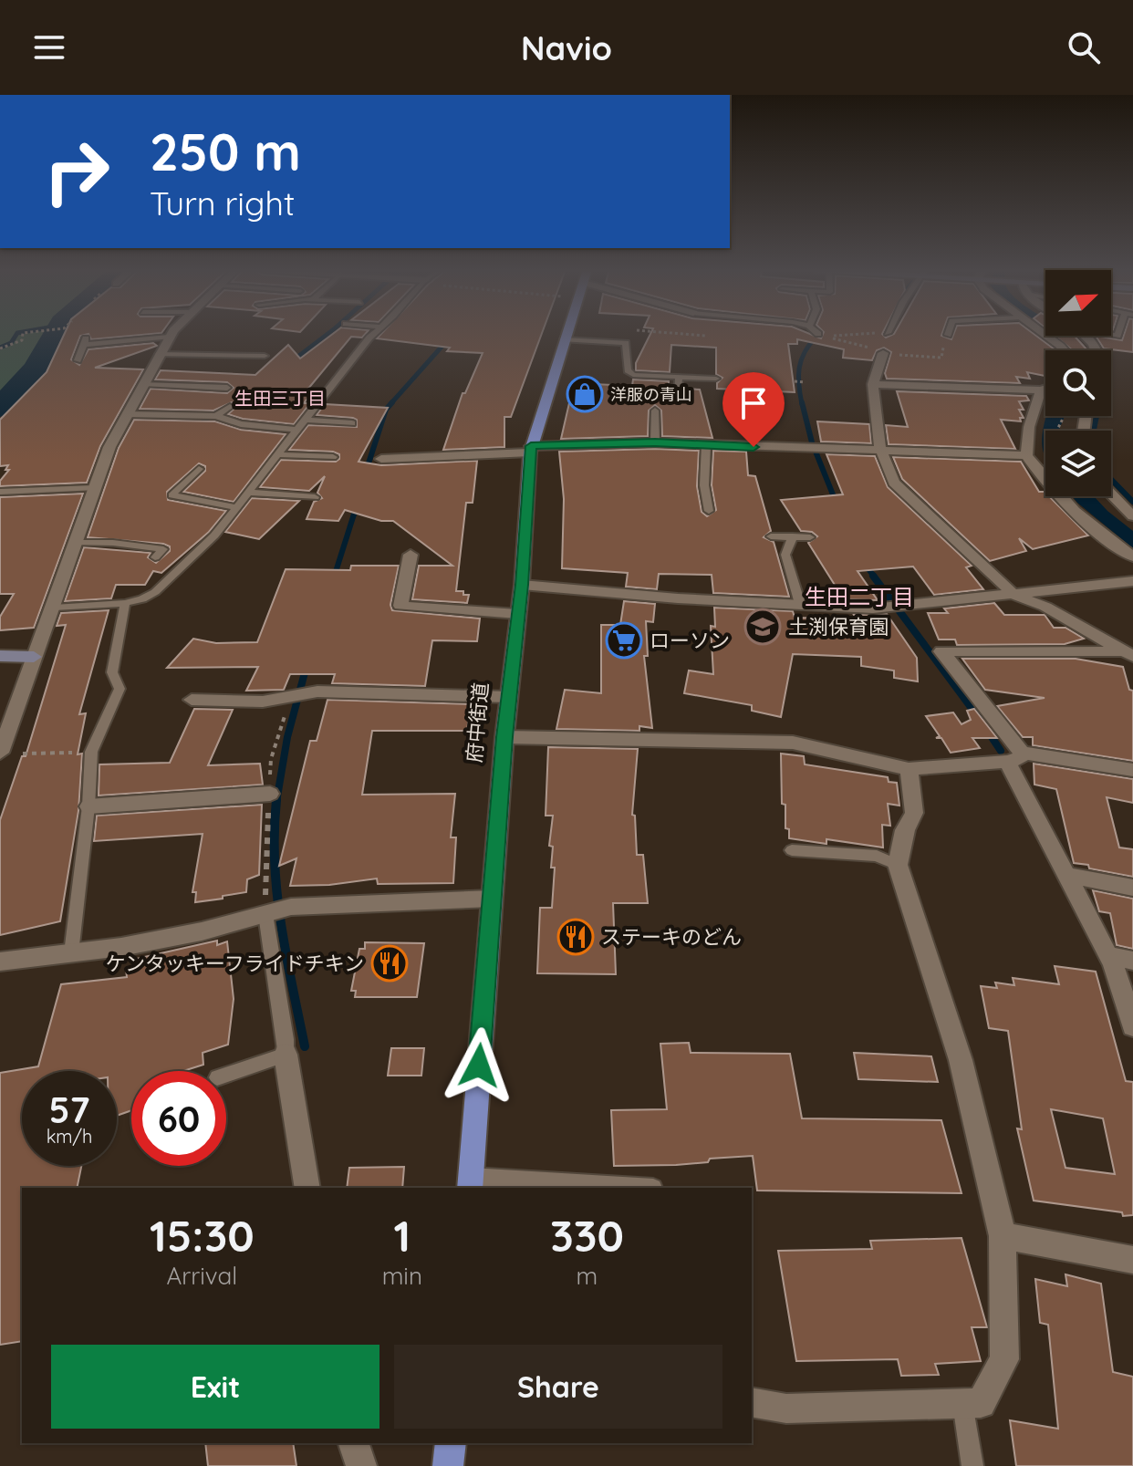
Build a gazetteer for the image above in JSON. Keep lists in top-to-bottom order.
{
  "streets": {
    "main road": ["府中街道"]
  },
  "districts": ["生田三丁目", "生田二丁目"],
  "places": {
    "shop": ["洋服の青山"],
    "school or university": ["土渕保育園"],
    "supermarket": ["ローソン"],
    "restaurant": ["ステーキのどん", "ケンタッキーフライドチキン"]
  },
  "north": "top right",
  "page": {
    "header": "Navio",
    "turn": ["250 m", "Turn right"],
    "speed": "57 km/h",
    "limit": "60",
    "eta": [
      "15:30",
      "Arrival",
      "1",
      "min",
      "330",
      "m"
    ],
    "buttons": ["Exit", "Share"]
  }
}
